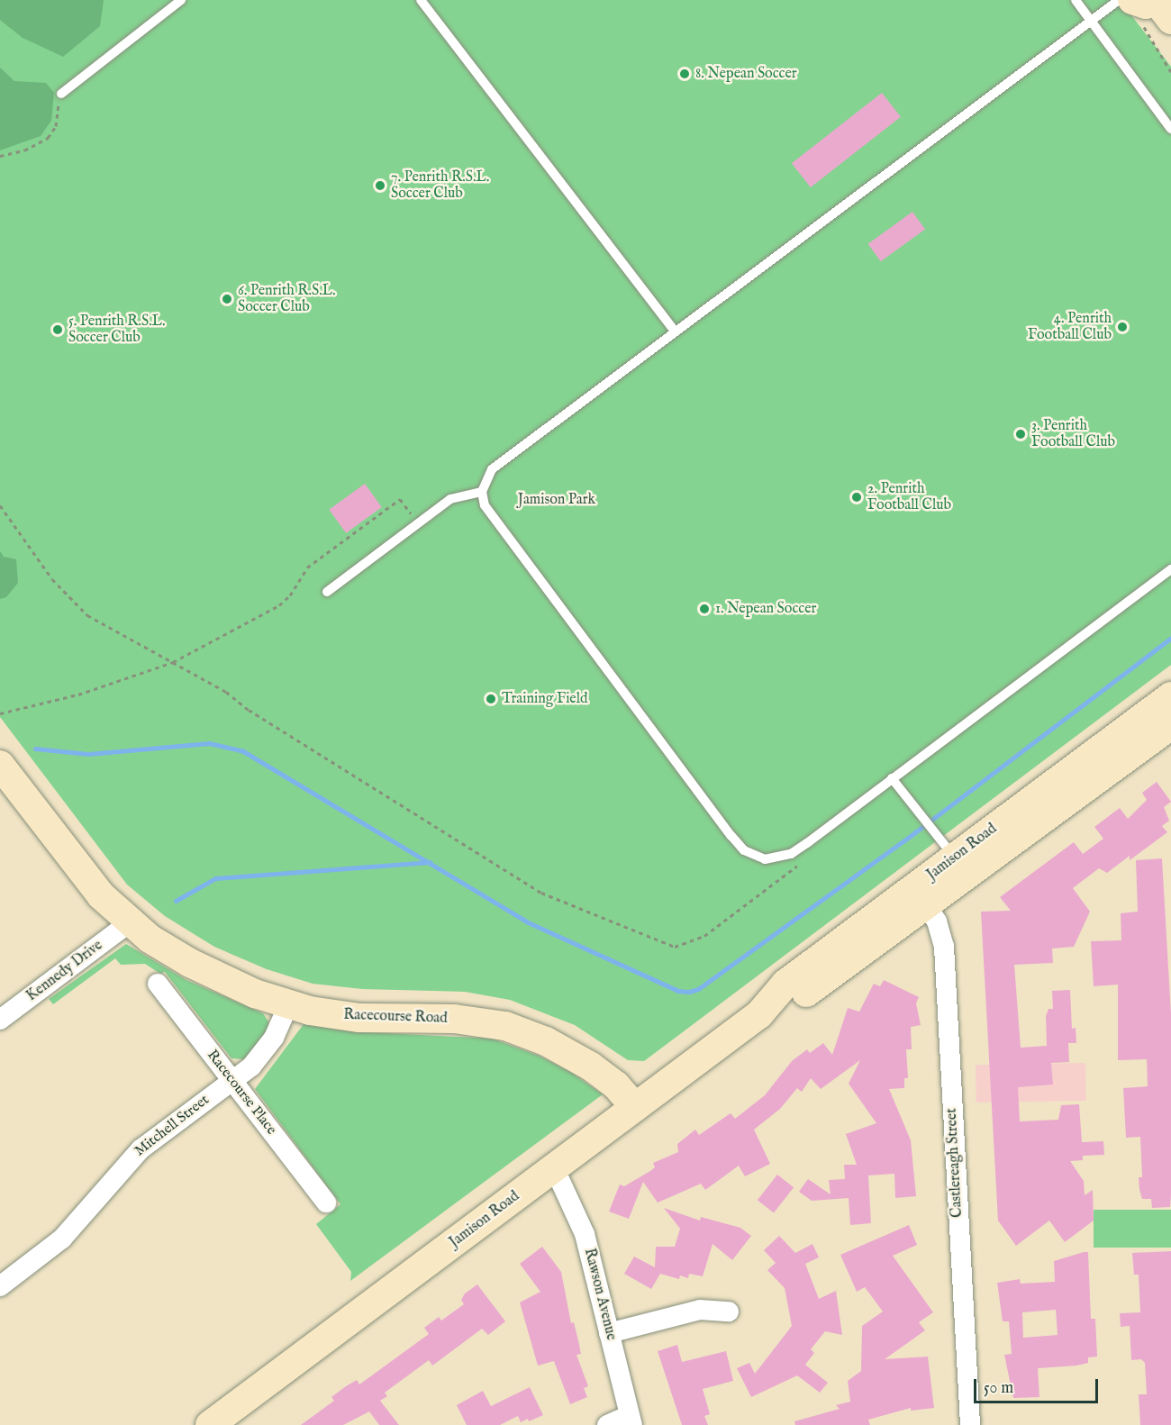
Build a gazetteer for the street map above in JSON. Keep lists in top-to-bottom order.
{
  "streets": {
    "main road": ["Jamison Road", "Racecourse Road"],
    "street": [
      "Kennedy Drive",
      "Racecourse Place",
      "Mitchell Street",
      "Castlereagh Street",
      "Rawson Avenue"
    ]
  },
  "crossings": [
    ["Jamison Road", "Racecourse Road"],
    ["Jamison Road", "Castlereagh Street"],
    ["Jamison Road", "Rawson Avenue"],
    ["Kennedy Drive", "Racecourse Road"],
    ["Racecourse Road", "Mitchell Street"],
    ["Racecourse Place", "Mitchell Street"]
  ],
  "parks": ["Jamison Park"],
  "places": [
    "8. Nepean Soccer",
    "7. Penrith R.S.L. Soccer Club",
    "6. Penrith R.S.L. Soccer Club",
    "4. Penrith Football Club",
    "5. Penrith R.S.L. Soccer Club",
    "3. Penrith Football Club",
    "2. Penrith Football Club",
    "1. Nepean Soccer",
    "Training Field"
  ],
  "scale_bar": "50 m"
}
